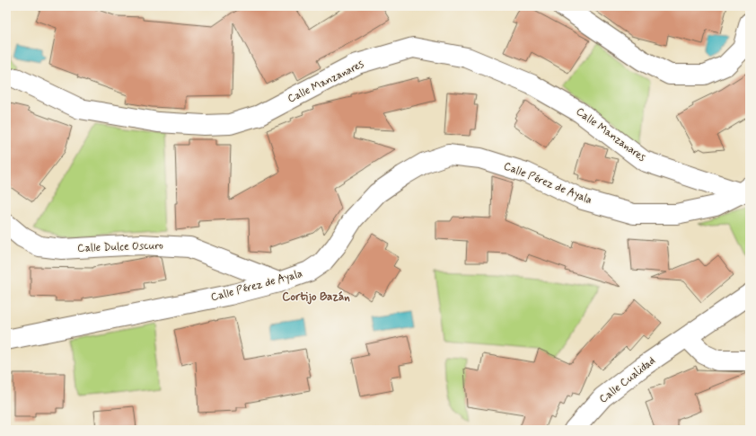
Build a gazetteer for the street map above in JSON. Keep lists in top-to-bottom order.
{
  "streets": {
    "street": [
      "Calle Manzanares",
      "Calle Pérez de Ayala",
      "Calle Dulce Oscuro",
      "Calle Cualidad"
    ]
  },
  "crossings": [
    ["Calle Manzanares", "Calle Pérez de Ayala"],
    ["Calle Pérez de Ayala", "Calle Dulce Oscuro"]
  ],
  "districts": ["Cortijo Bazán"]
}
